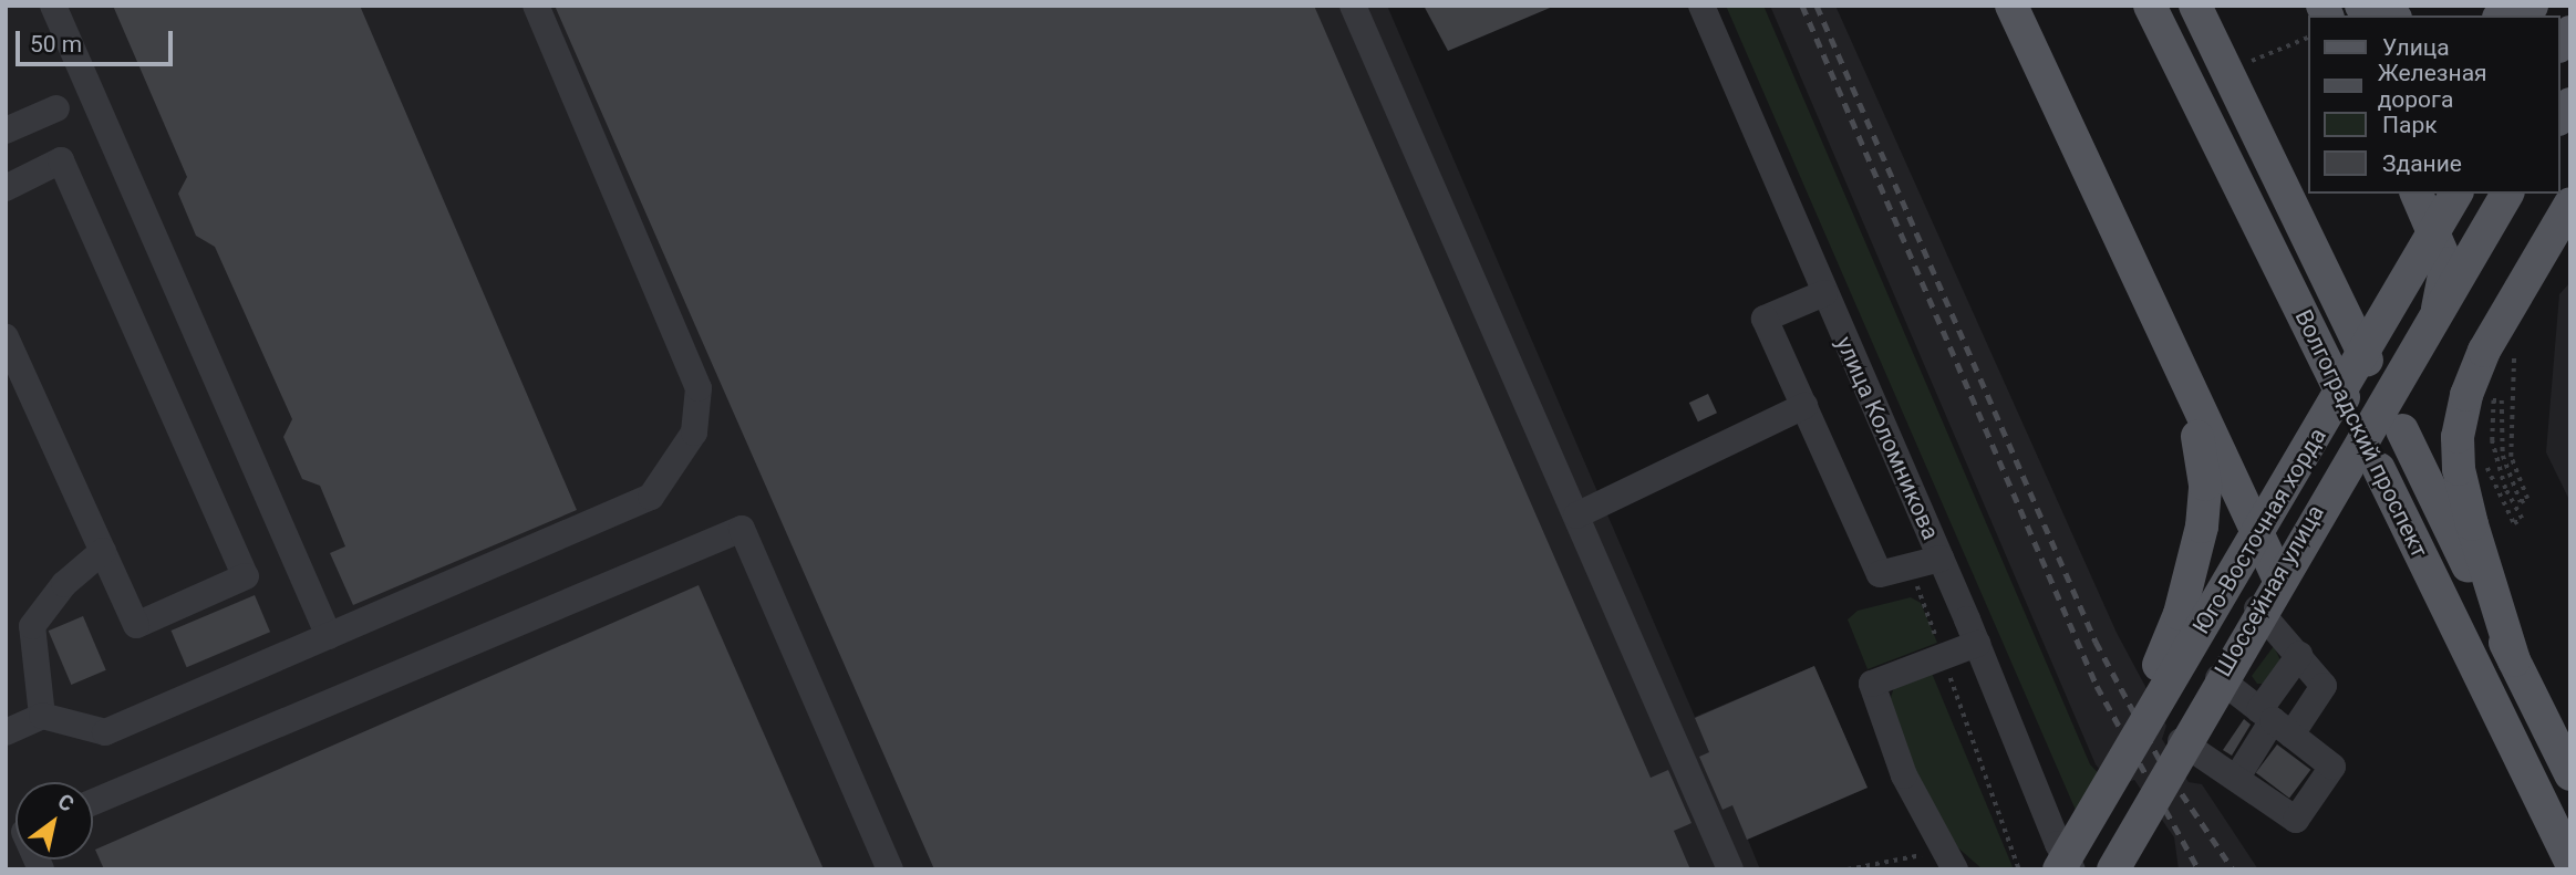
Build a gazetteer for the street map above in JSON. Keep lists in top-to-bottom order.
{
  "streets": {
    "main road": ["Волгоградский проспект", "Юго-Восточная хорда", "Шоссейная улица"],
    "street": ["улица Коломникова"]
  },
  "legend": [
    "Улица",
    "Железная дорога",
    "Парк",
    "Здание"
  ],
  "scale_bar": "50 m",
  "north": "top right"
}
